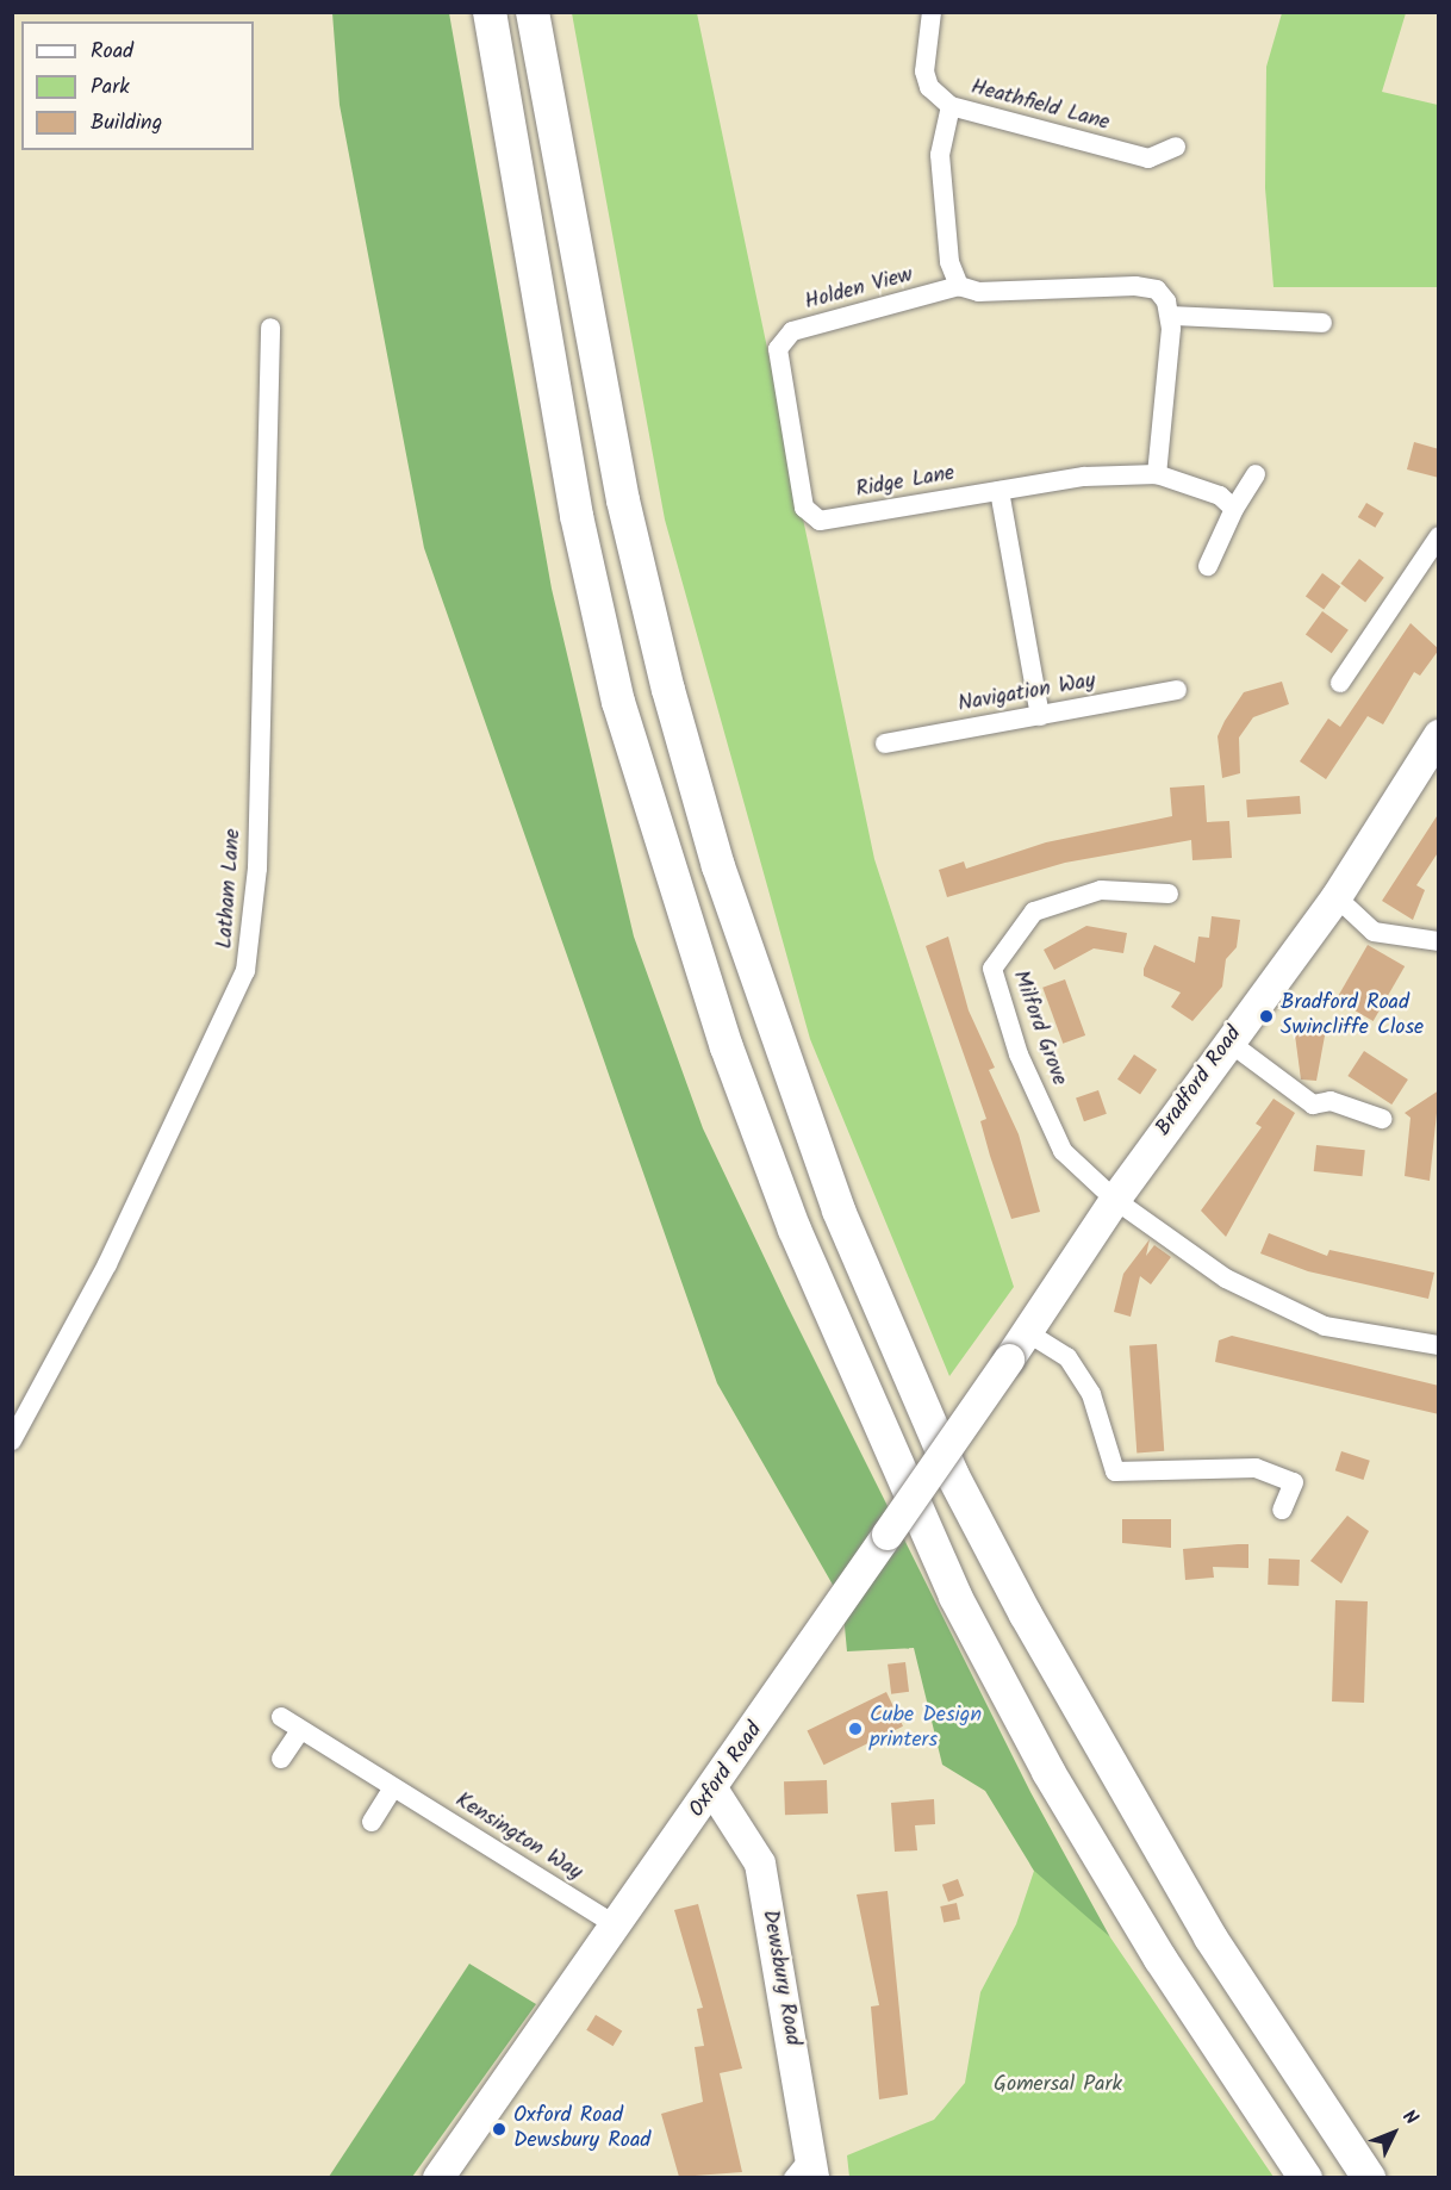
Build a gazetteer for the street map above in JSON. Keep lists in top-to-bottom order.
{
  "streets": {
    "main road": ["Bradford Road", "Oxford Road", "Dewsbury Road"],
    "street": [
      "Heathfield Lane",
      "Holden View",
      "Ridge Lane",
      "Navigation Way",
      "Latham Lane",
      "Milford Grove",
      "Kensington Way"
    ]
  },
  "crossings": [
    ["Holden View", "Ridge Lane"],
    ["Milford Grove", "Bradford Road"],
    ["Bradford Road", "Oxford Road"],
    ["Oxford Road", "Kensington Way"],
    ["Oxford Road", "Dewsbury Road"]
  ],
  "parks": ["Gomersal Park"],
  "places": ["Bradford Road Swincliffe Close", "Cube Design printers", "Oxford Road Dewsbury Road"],
  "legend": ["Road", "Park", "Building"],
  "north": "top right"
}
